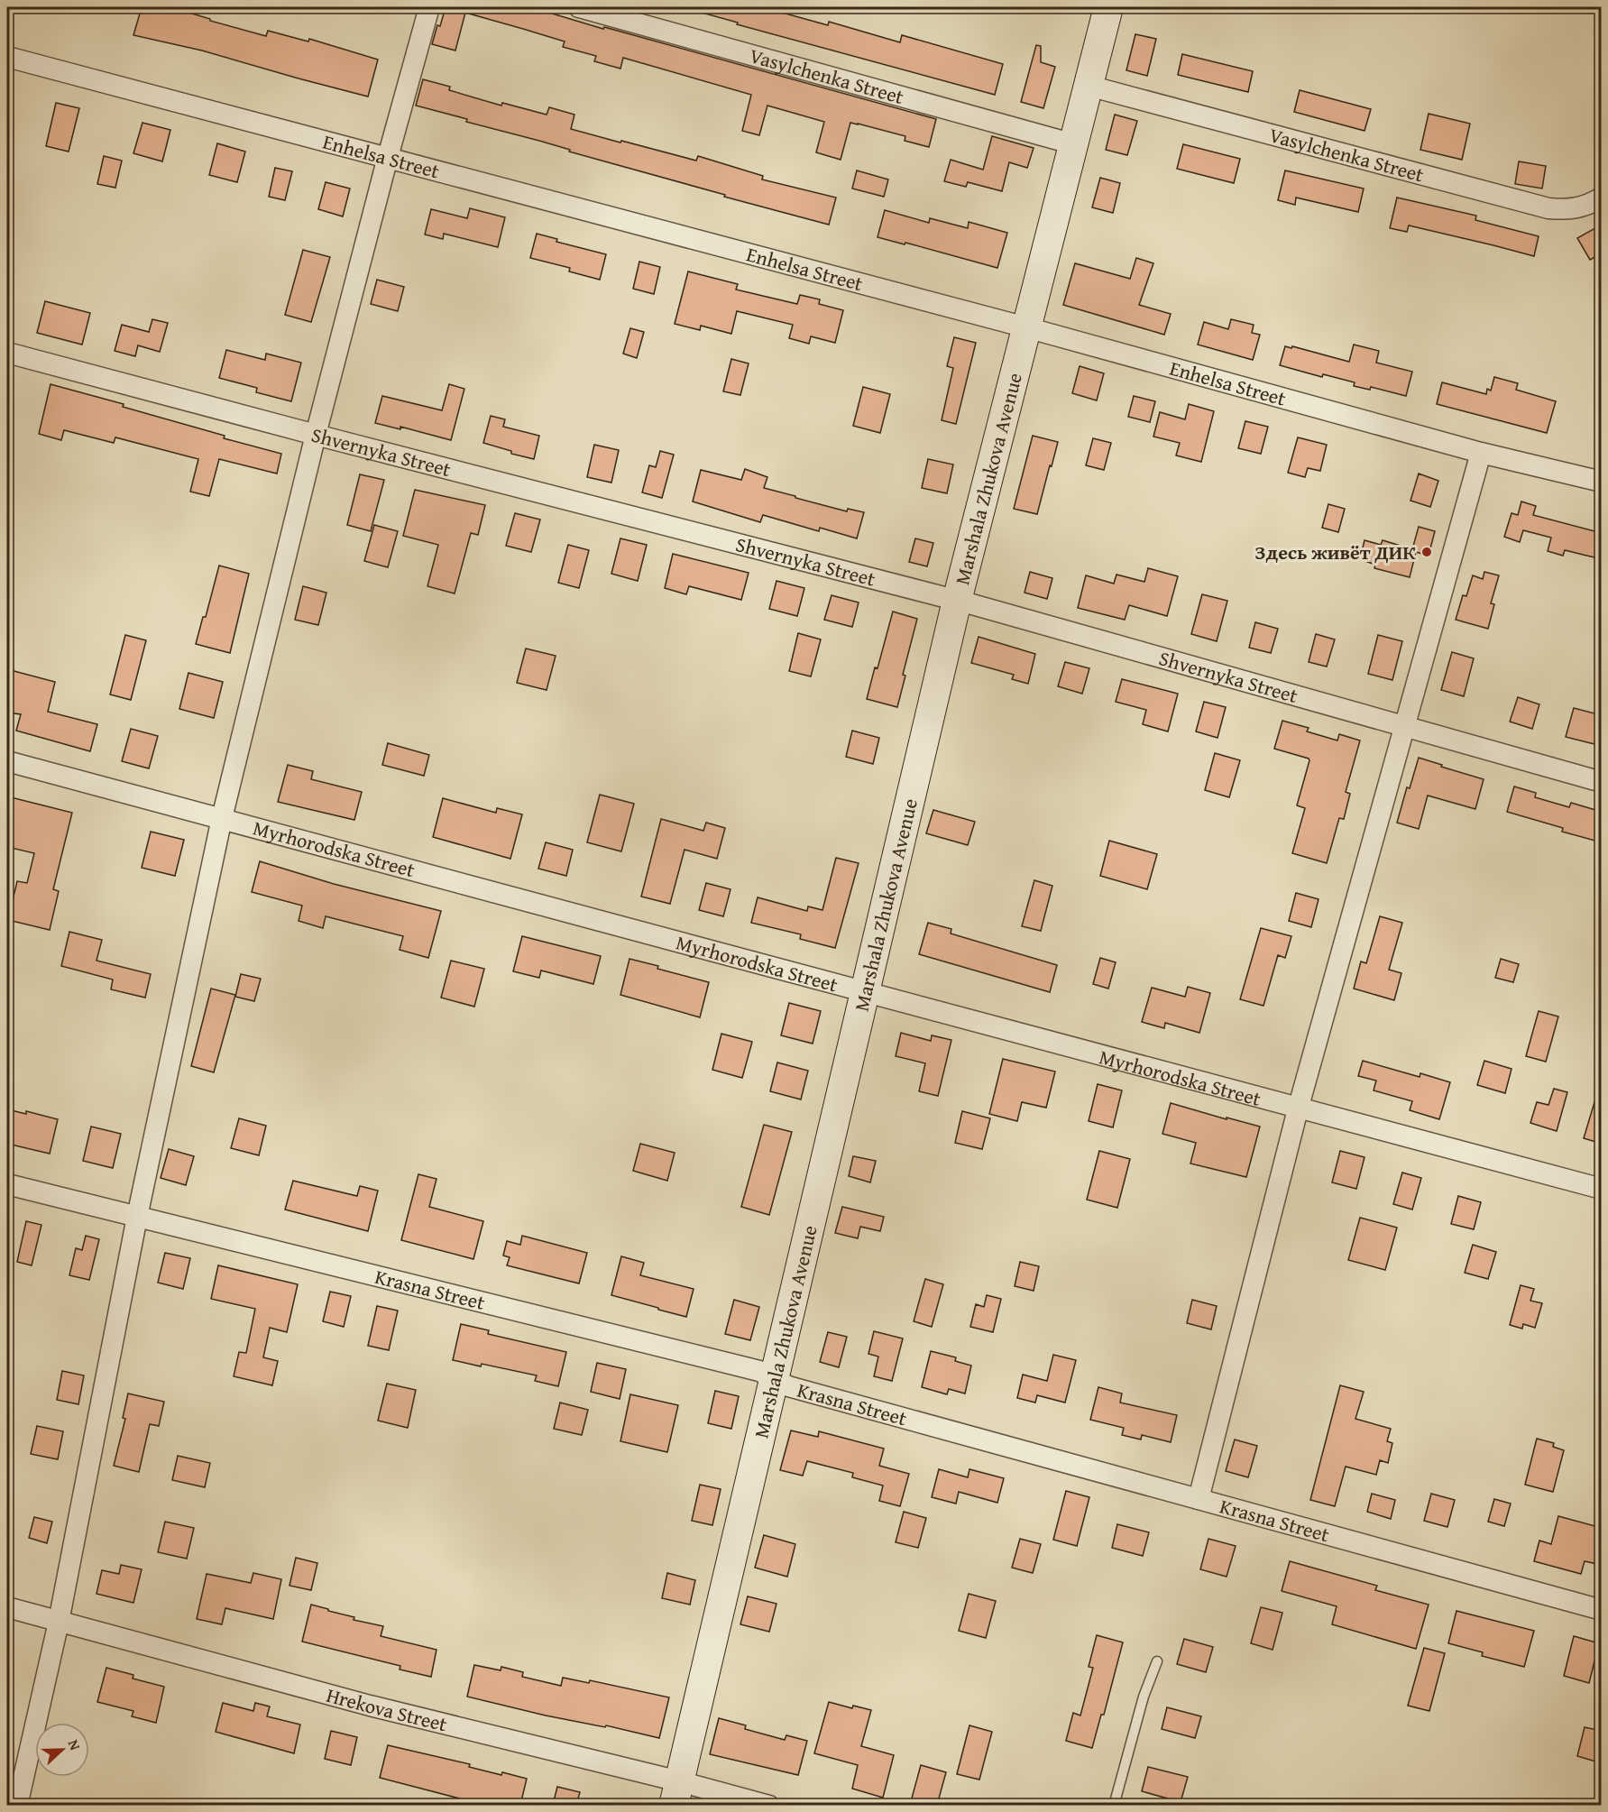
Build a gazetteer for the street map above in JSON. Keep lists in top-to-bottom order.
{
  "streets": {
    "street": [
      "Vasylchenka Street",
      "Enhelsa Street",
      "Shvernyka Street",
      "Marshala Zhukova Avenue",
      "Myrhorodska Street",
      "Krasna Street",
      "Hrekova Street"
    ]
  },
  "crossings": [
    ["Vasylchenka Street", "Marshala Zhukova Avenue"],
    ["Enhelsa Street", "Marshala Zhukova Avenue"],
    ["Shvernyka Street", "Marshala Zhukova Avenue"],
    ["Marshala Zhukova Avenue", "Myrhorodska Street"],
    ["Marshala Zhukova Avenue", "Krasna Street"],
    ["Marshala Zhukova Avenue", "Hrekova Street"]
  ],
  "places": ["Здесь живёт ДИК"],
  "north": "right"
}
